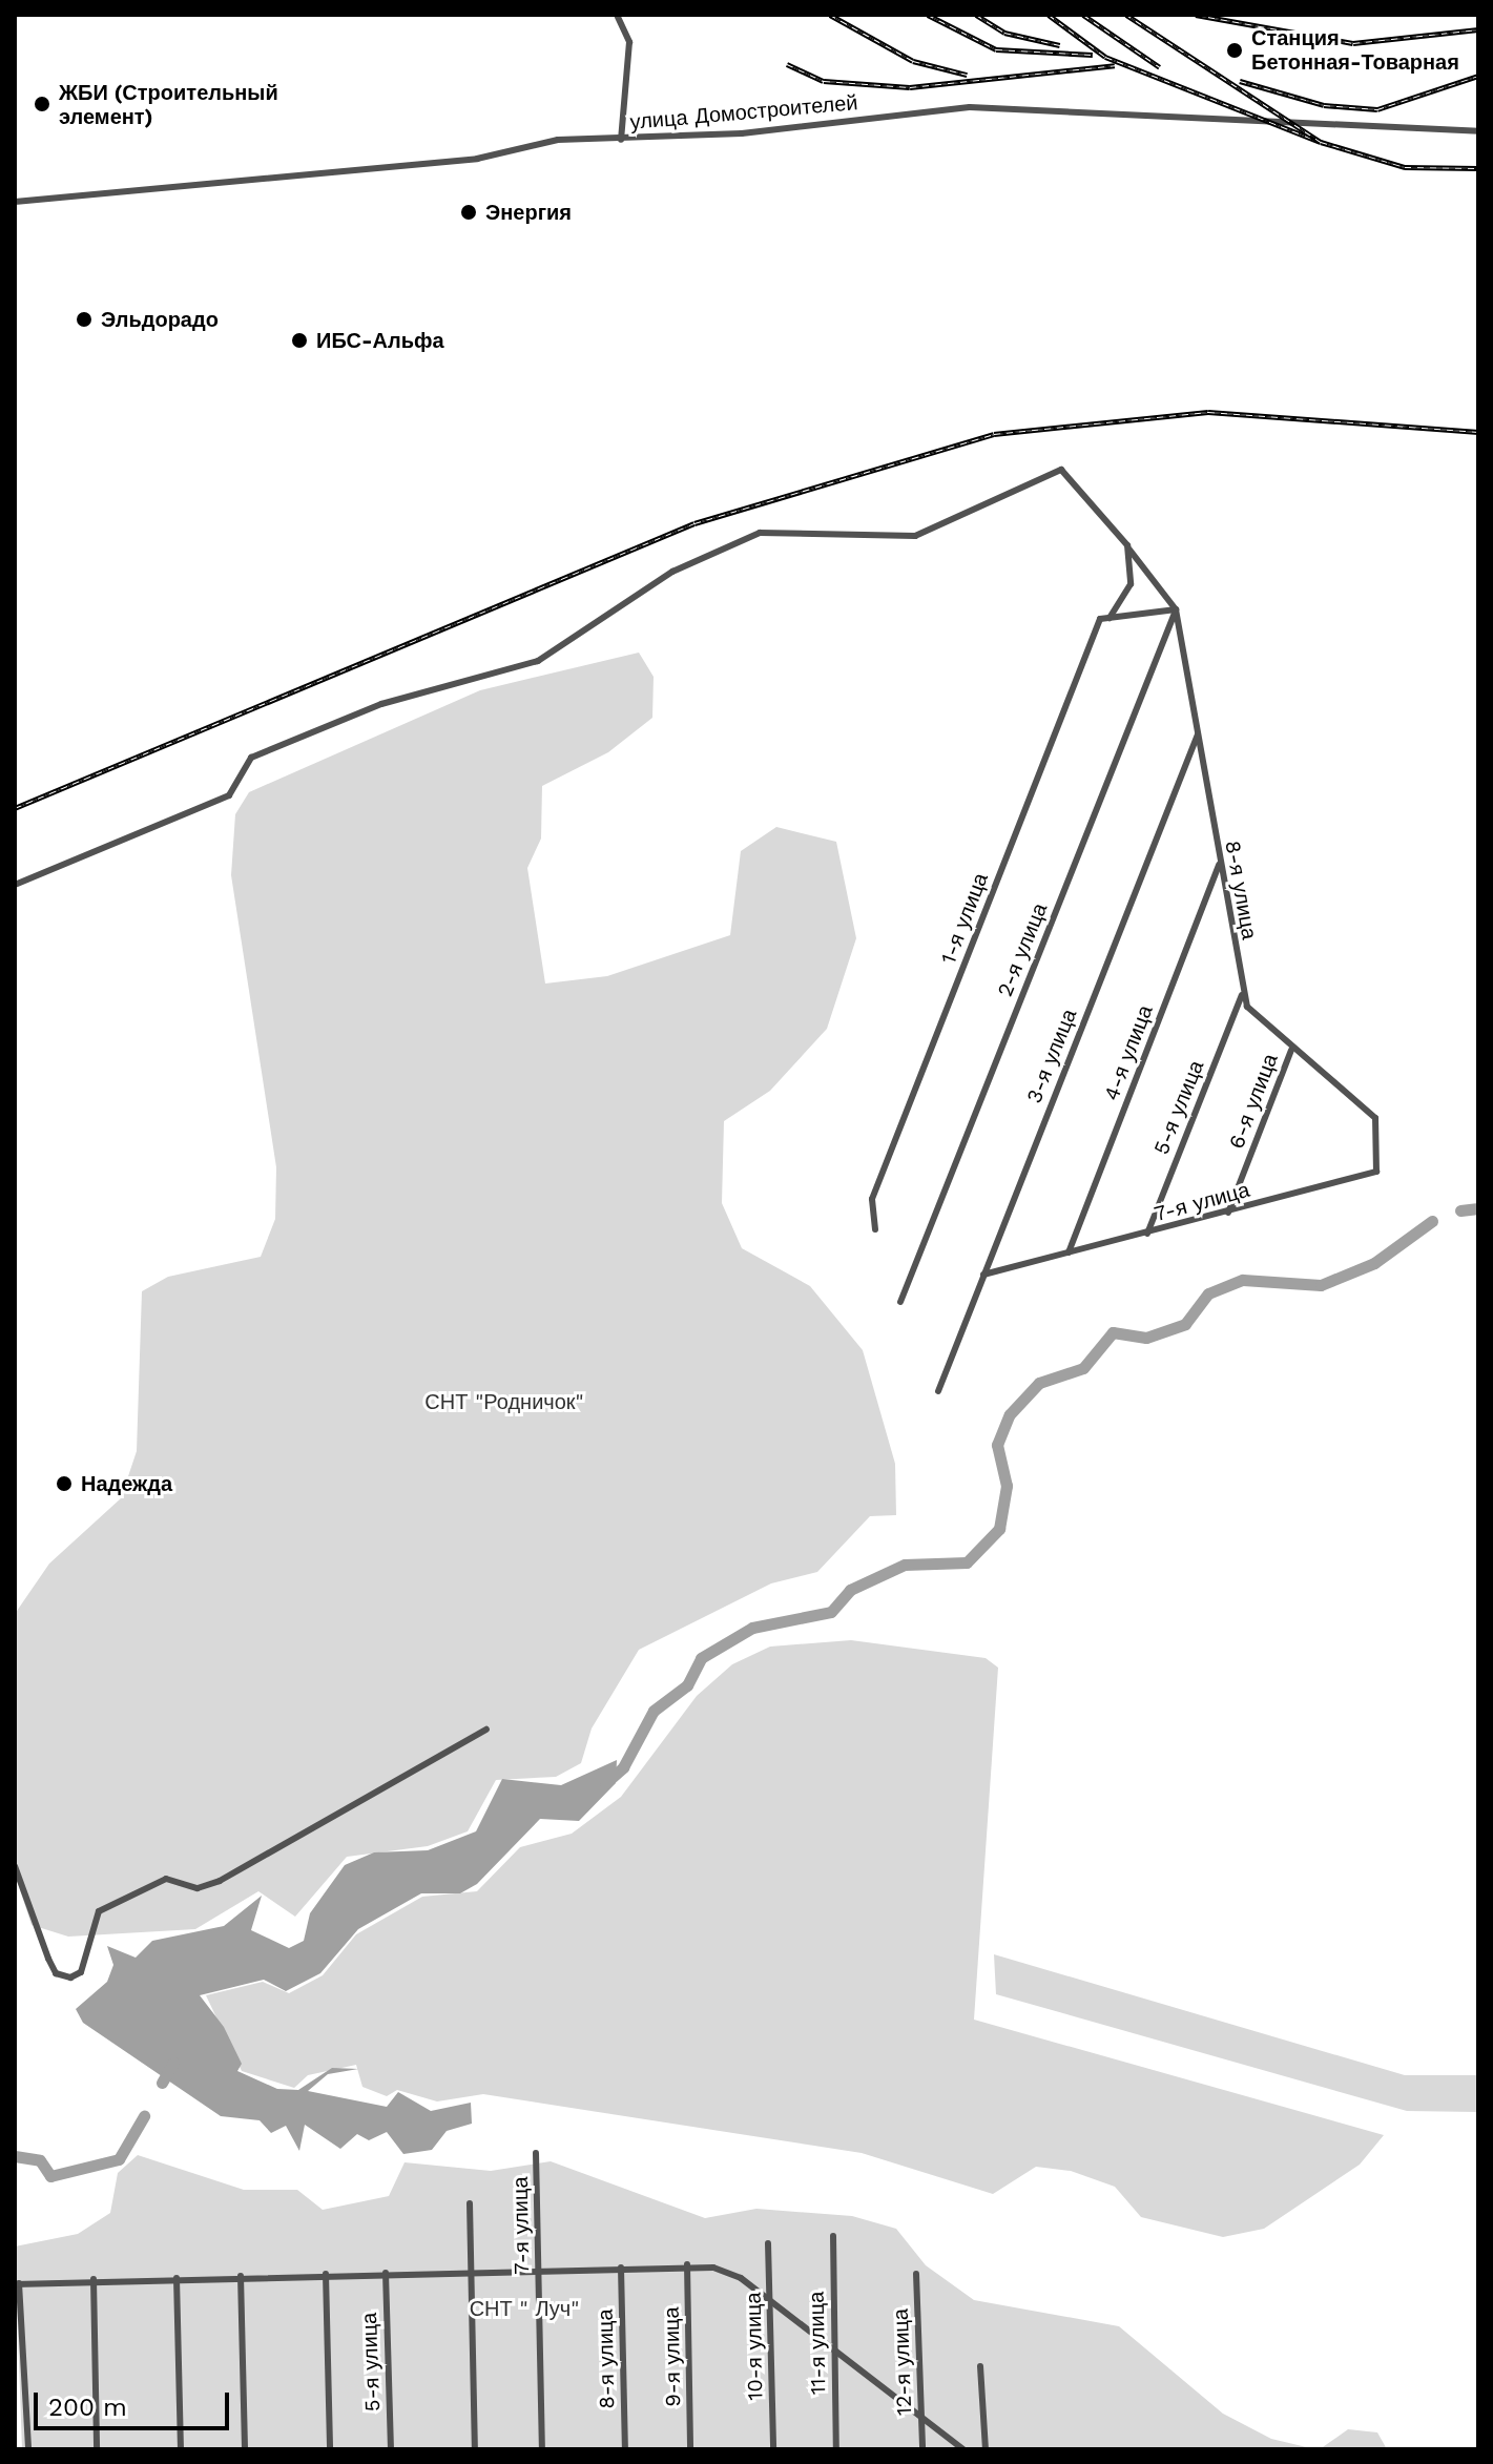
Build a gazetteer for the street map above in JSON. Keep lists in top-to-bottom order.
{
  "streets": {
    "street": [
      "улица Домостроителей",
      "8-я улица",
      "1-я улица",
      "2-я улица",
      "4-я улица",
      "3-я улица",
      "6-я улица",
      "5-я улица",
      "7-я улица",
      "11-я улица",
      "10-я улица",
      "9-я улица",
      "12-я улица"
    ]
  },
  "crossings": [
    ["8-я улица", "2-я улица"],
    ["8-я улица", "4-я улица"],
    ["8-я улица", "3-я улица"],
    ["8-я улица", "5-я улица"],
    ["4-я улица", "7-я улица"],
    ["3-я улица", "7-я улица"],
    ["6-я улица", "7-я улица"],
    ["5-я улица", "7-я улица"]
  ],
  "parks": ["СНТ \"Родничок\"", "СНТ \" Луч\""],
  "places": [
    "Станция Бетонная-Товарная",
    "ЖБИ (Строительный элемент)",
    "Энергия",
    "Эльдорадо",
    "ИБС-Альфа",
    "Надежда"
  ],
  "scale_bar": "200 m"
}
